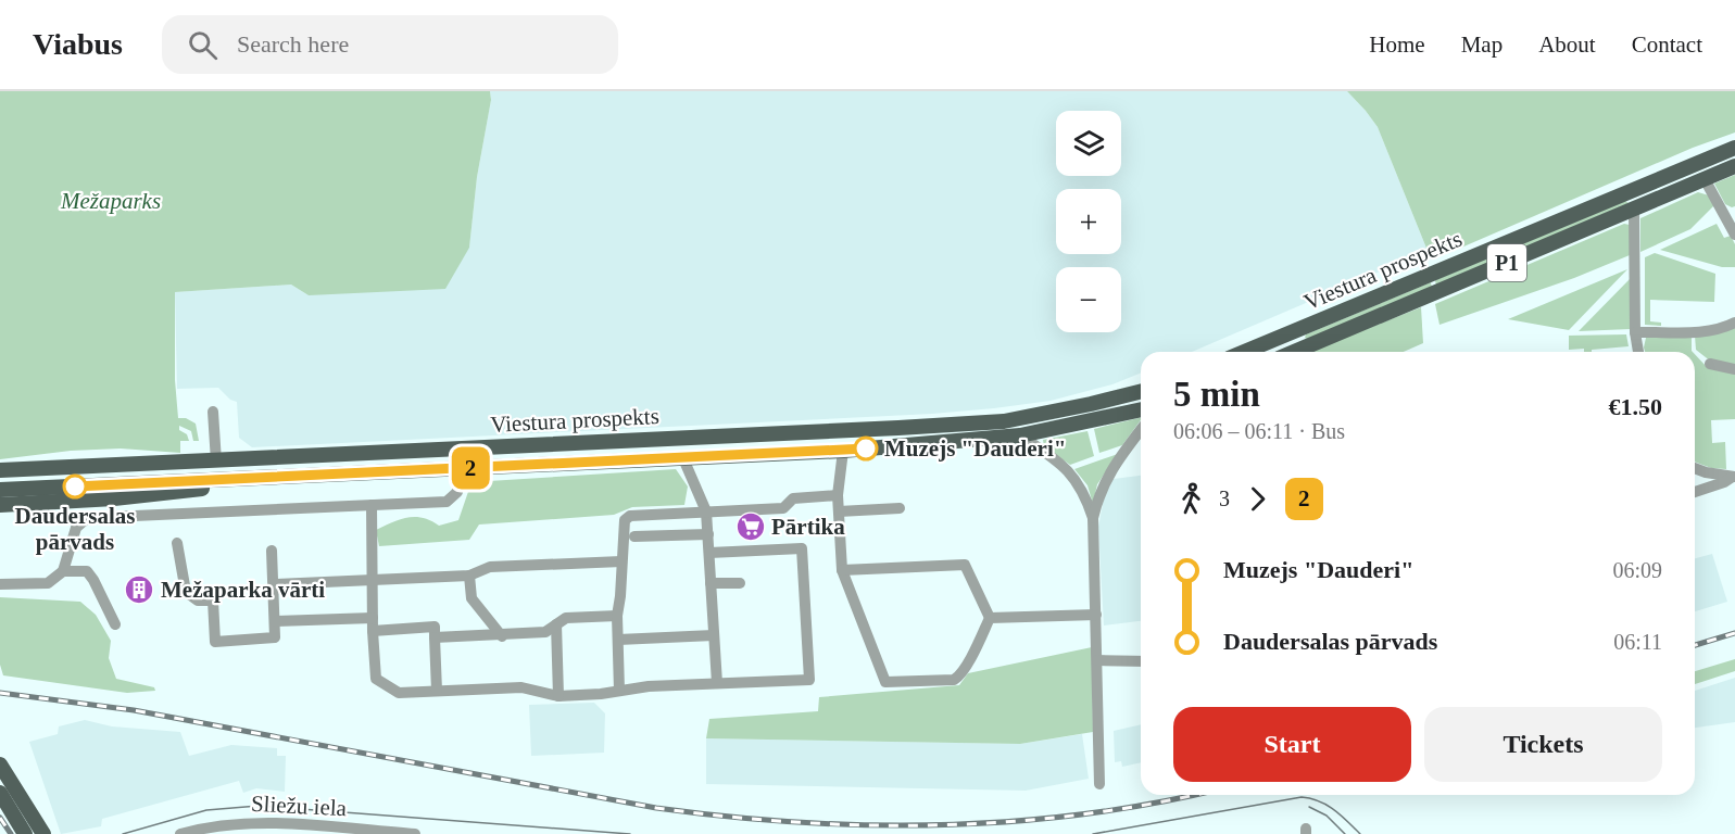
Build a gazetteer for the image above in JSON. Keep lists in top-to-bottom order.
{
  "streets": {
    "main road": ["P1", "Viestura prospekts"],
    "street": ["Sliežu iela"]
  },
  "parks": ["Mežaparks"],
  "places": {
    "other": ["Muzejs \"Dauderi\"", "Daudersalas pārvads"],
    "supermarket": ["Pārtika"],
    "building": ["Mežaparka vārti"]
  },
  "lines": ["bus line 2"],
  "page": {
    "header": "Viabus",
    "search": "Search here",
    "nav": [
      "Home",
      "Map",
      "About",
      "Contact"
    ],
    "on_map": "2",
    "map_buttons": ["+", "−"],
    "heading": ["5 min", "06:06 – 06:11 · Bus", "€1.50"],
    "legs": ["3", "2"],
    "list": [
      {
        "name": "Muzejs \"Dauderi\"",
        "value": "06:09"
      },
      {
        "name": "Daudersalas pārvads",
        "value": "06:11"
      }
    ],
    "buttons": ["Start", "Tickets"]
  }
}
